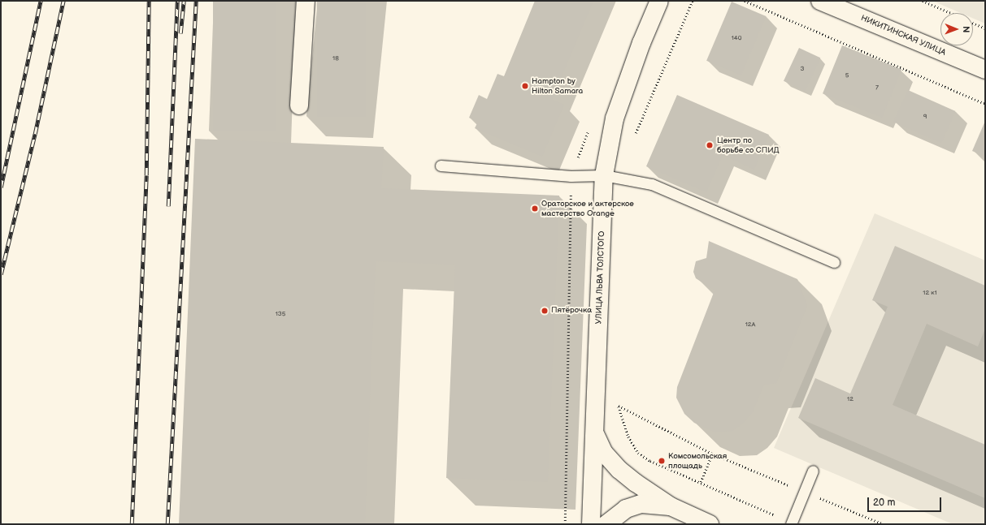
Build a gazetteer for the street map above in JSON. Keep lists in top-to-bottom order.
{
  "streets": {
    "main road": ["НИКИТИНСКАЯ УЛИЦА", "УЛИЦА ЛЬВА ТОЛСТОГО"]
  },
  "places": [
    "Hampton by Hilton Samara",
    "Центр по борьбе со СПИД",
    "Ораторское и актерское мастерство Orange",
    "Пятёрочка",
    "Комсомольская площадь"
  ],
  "house_numbers": [
    "140",
    "18",
    "3",
    "5",
    "7",
    "9",
    "12 к1",
    "135",
    "12А",
    "12"
  ],
  "scale_bar": "20 m",
  "north": "right"
}
